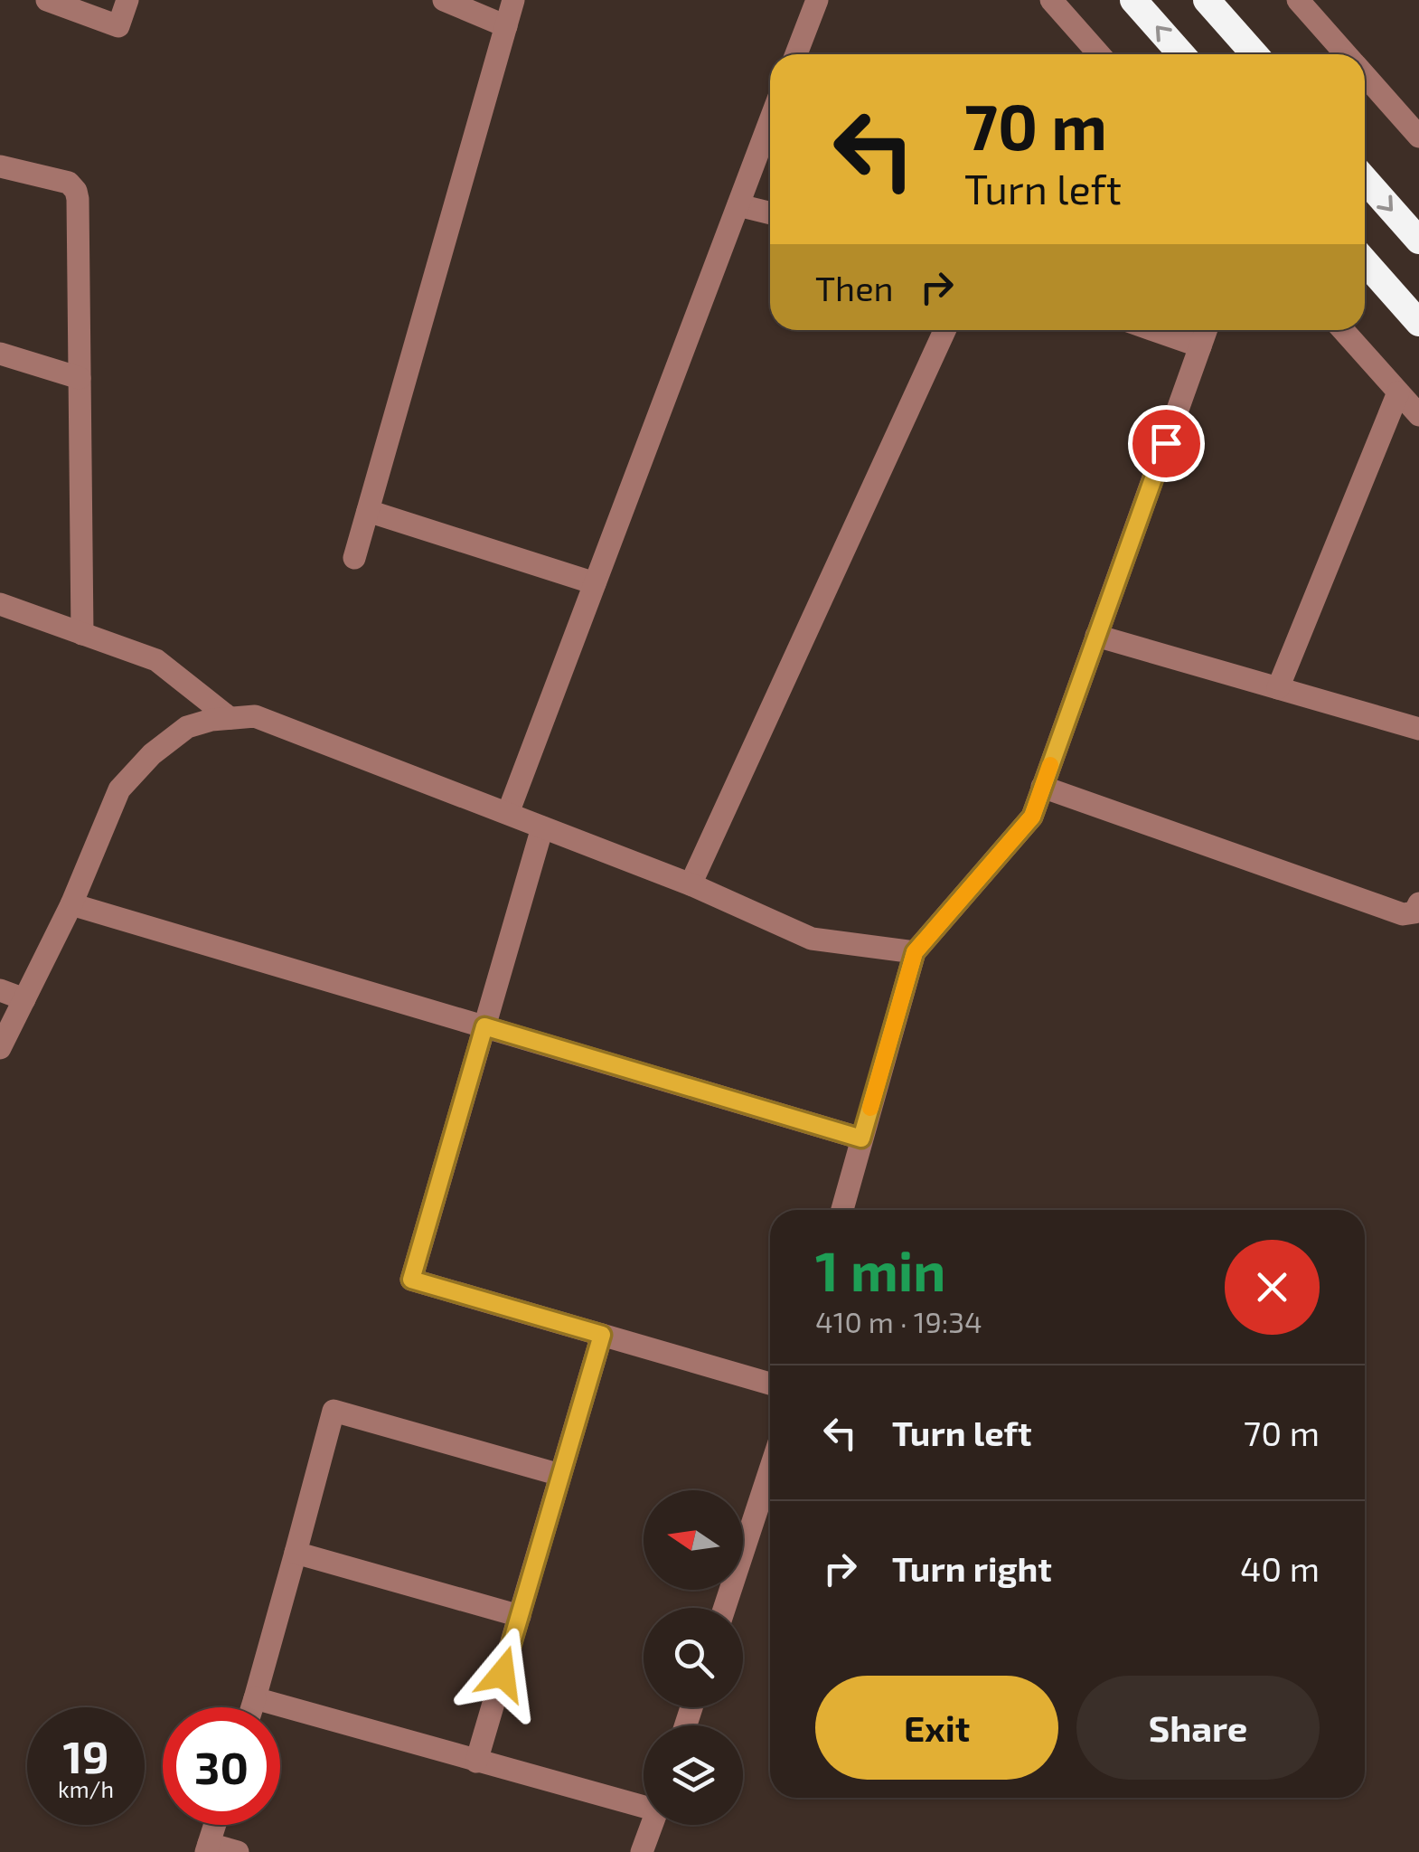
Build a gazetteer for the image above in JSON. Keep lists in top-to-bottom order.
{
  "north": "left",
  "page": {
    "turn": ["70 m", "Turn left"],
    "then": "Then",
    "heading": ["1 min", "410 m · 19:34"],
    "list": [
      {
        "name": "Turn left",
        "value": "70 m"
      },
      {
        "name": "Turn right",
        "value": "40 m"
      }
    ],
    "buttons": ["Exit", "Share"],
    "speed": "19 km/h",
    "limit": "30"
  }
}
